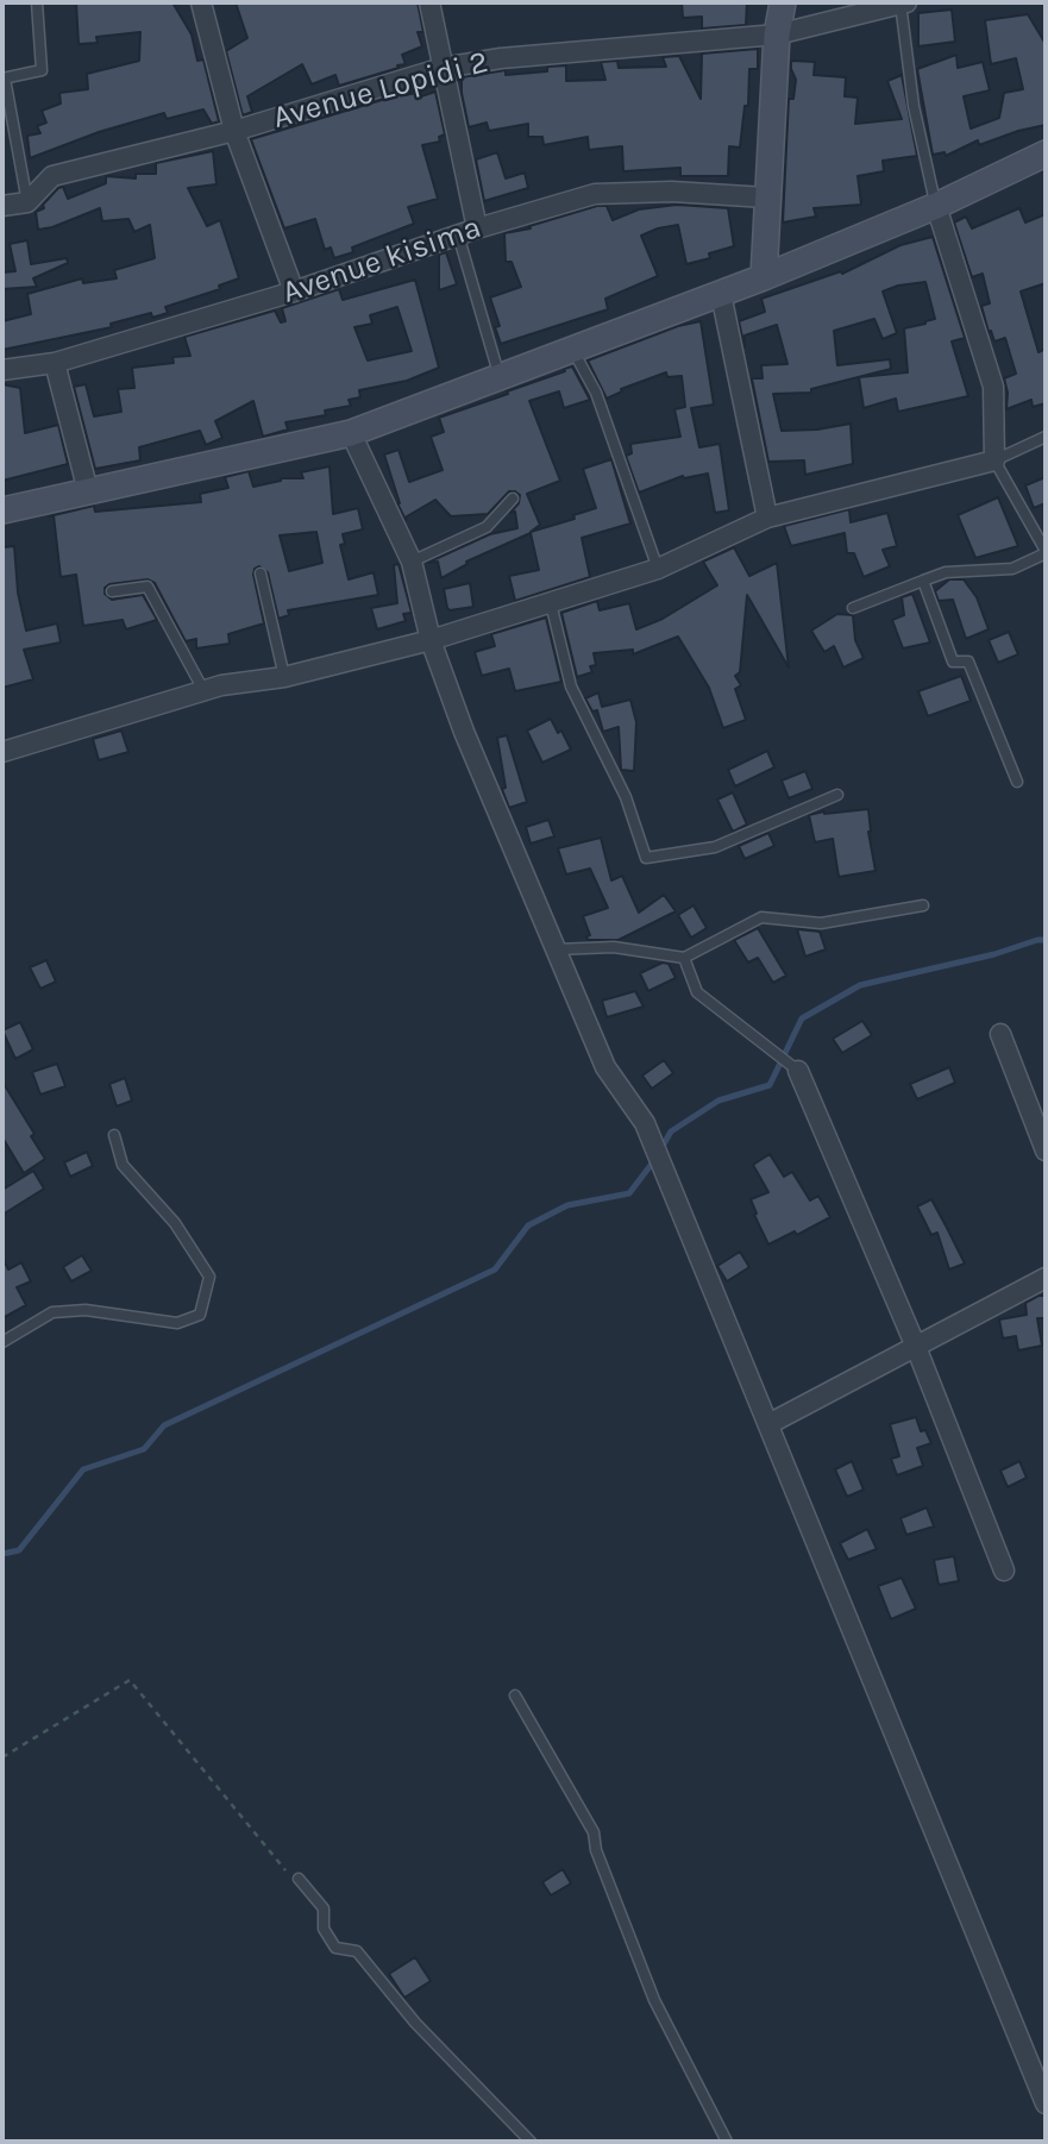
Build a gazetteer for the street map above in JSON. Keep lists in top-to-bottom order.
{
  "streets": {
    "street": ["Avenue Lopidi 2", "Avenue kisima"]
  }
}
